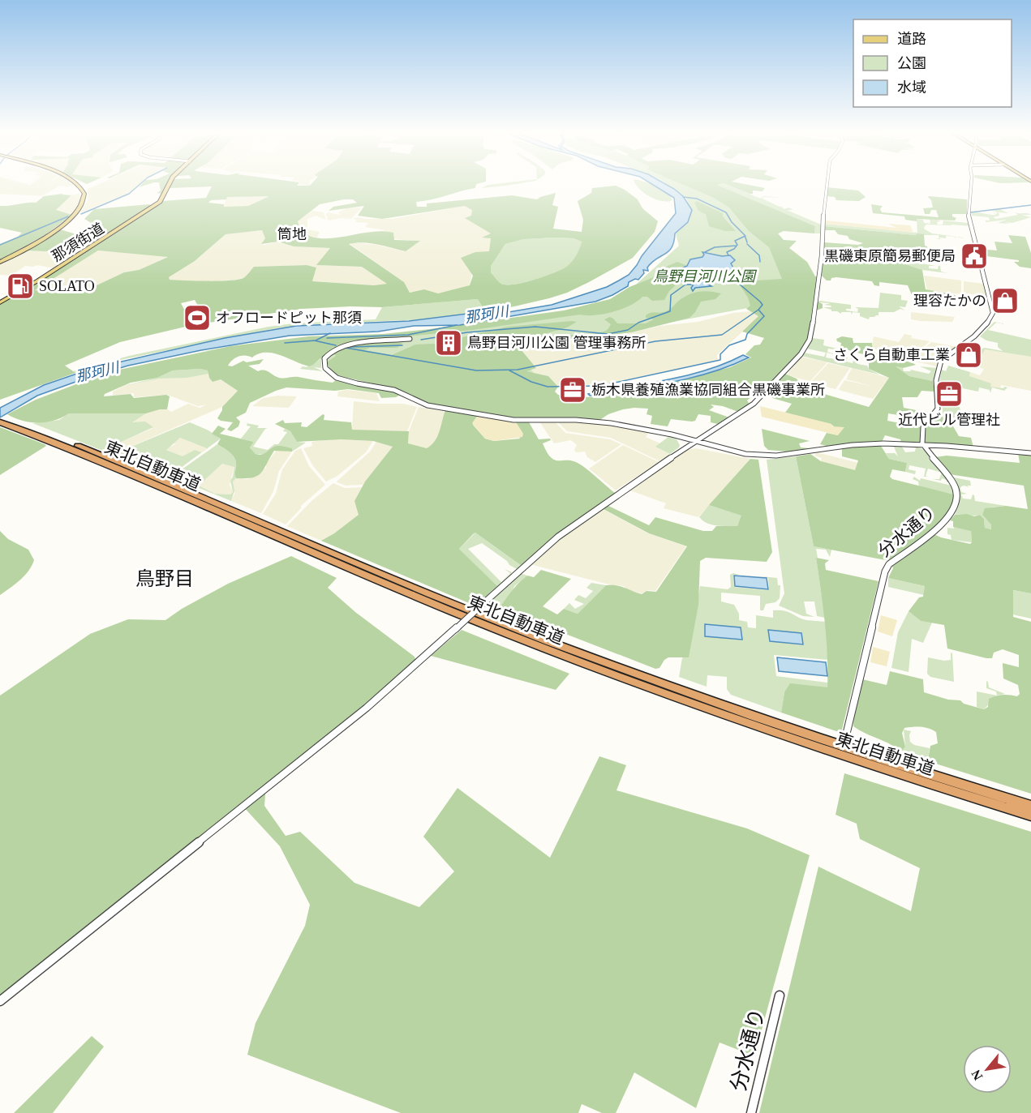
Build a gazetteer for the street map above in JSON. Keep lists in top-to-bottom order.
{
  "streets": {
    "highway": ["東北自動車道"],
    "main road": ["那須街道"],
    "street": ["分水通り"]
  },
  "districts": ["筒地", "鳥野目"],
  "water": ["那珂川"],
  "parks": ["鳥野目河川公園"],
  "places": {
    "public building": ["黒磯東原簡易郵便局"],
    "fuel station": ["SOLATO"],
    "shop": ["理容たかの", "さくら自動車工業"],
    "sports": ["オフロードピット那須"],
    "building": ["鳥野目河川公園 管理事務所"],
    "office": ["栃木県養殖漁業協同組合黒磯事業所", "近代ビル管理社"]
  },
  "legend": ["道路", "公園", "水域"],
  "north": "bottom left"
}
